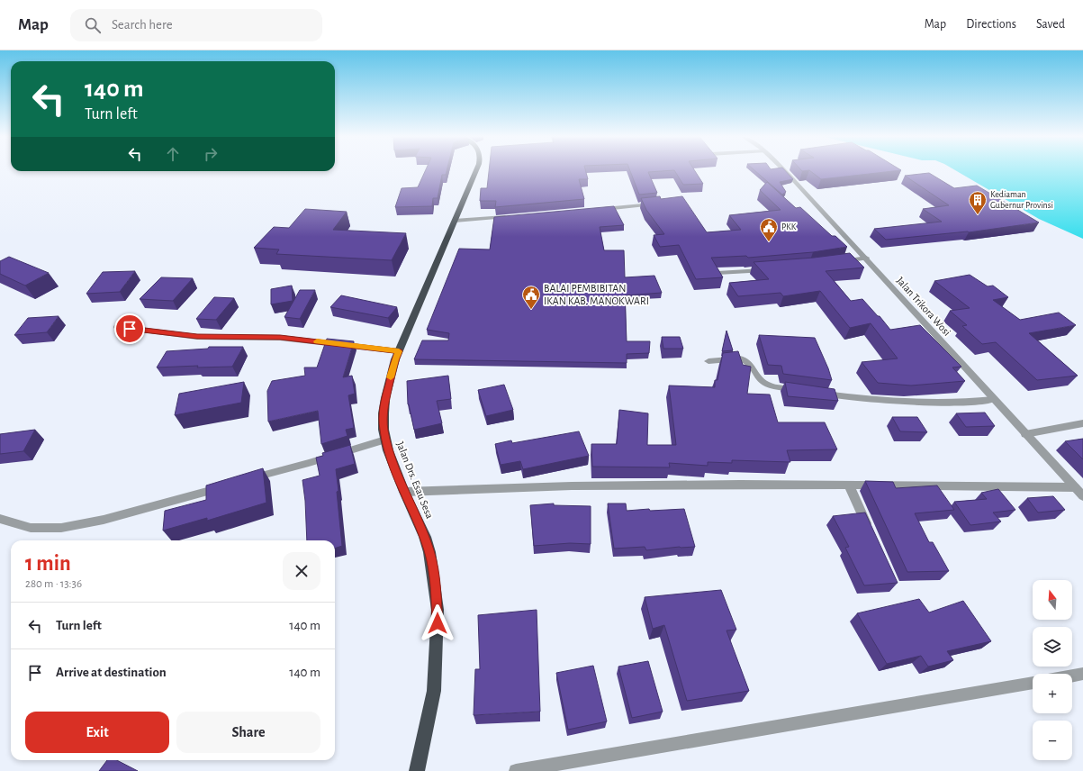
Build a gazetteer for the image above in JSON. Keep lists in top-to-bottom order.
{
  "streets": {
    "highway": ["Jalan Drs. Esau Sesa"],
    "street": ["Jalan Trikora Wosi"]
  },
  "places": {
    "building": ["Kediaman Gubernur Provinsi"],
    "public building": ["PKK", "BALAI PEMBIBITAN IKAN KAB. MANOKWARI"]
  },
  "north": "top",
  "page": {
    "header": "Map",
    "search": "Search here",
    "nav": ["Map", "Directions", "Saved"],
    "turn": ["140 m", "Turn left"],
    "heading": ["1 min", "280 m · 13:36"],
    "map_buttons": ["+", "−"],
    "list": [
      {
        "name": "Turn left",
        "value": "140 m"
      },
      {
        "name": "Arrive at destination",
        "value": "140 m"
      }
    ],
    "buttons": ["Exit", "Share"]
  }
}
